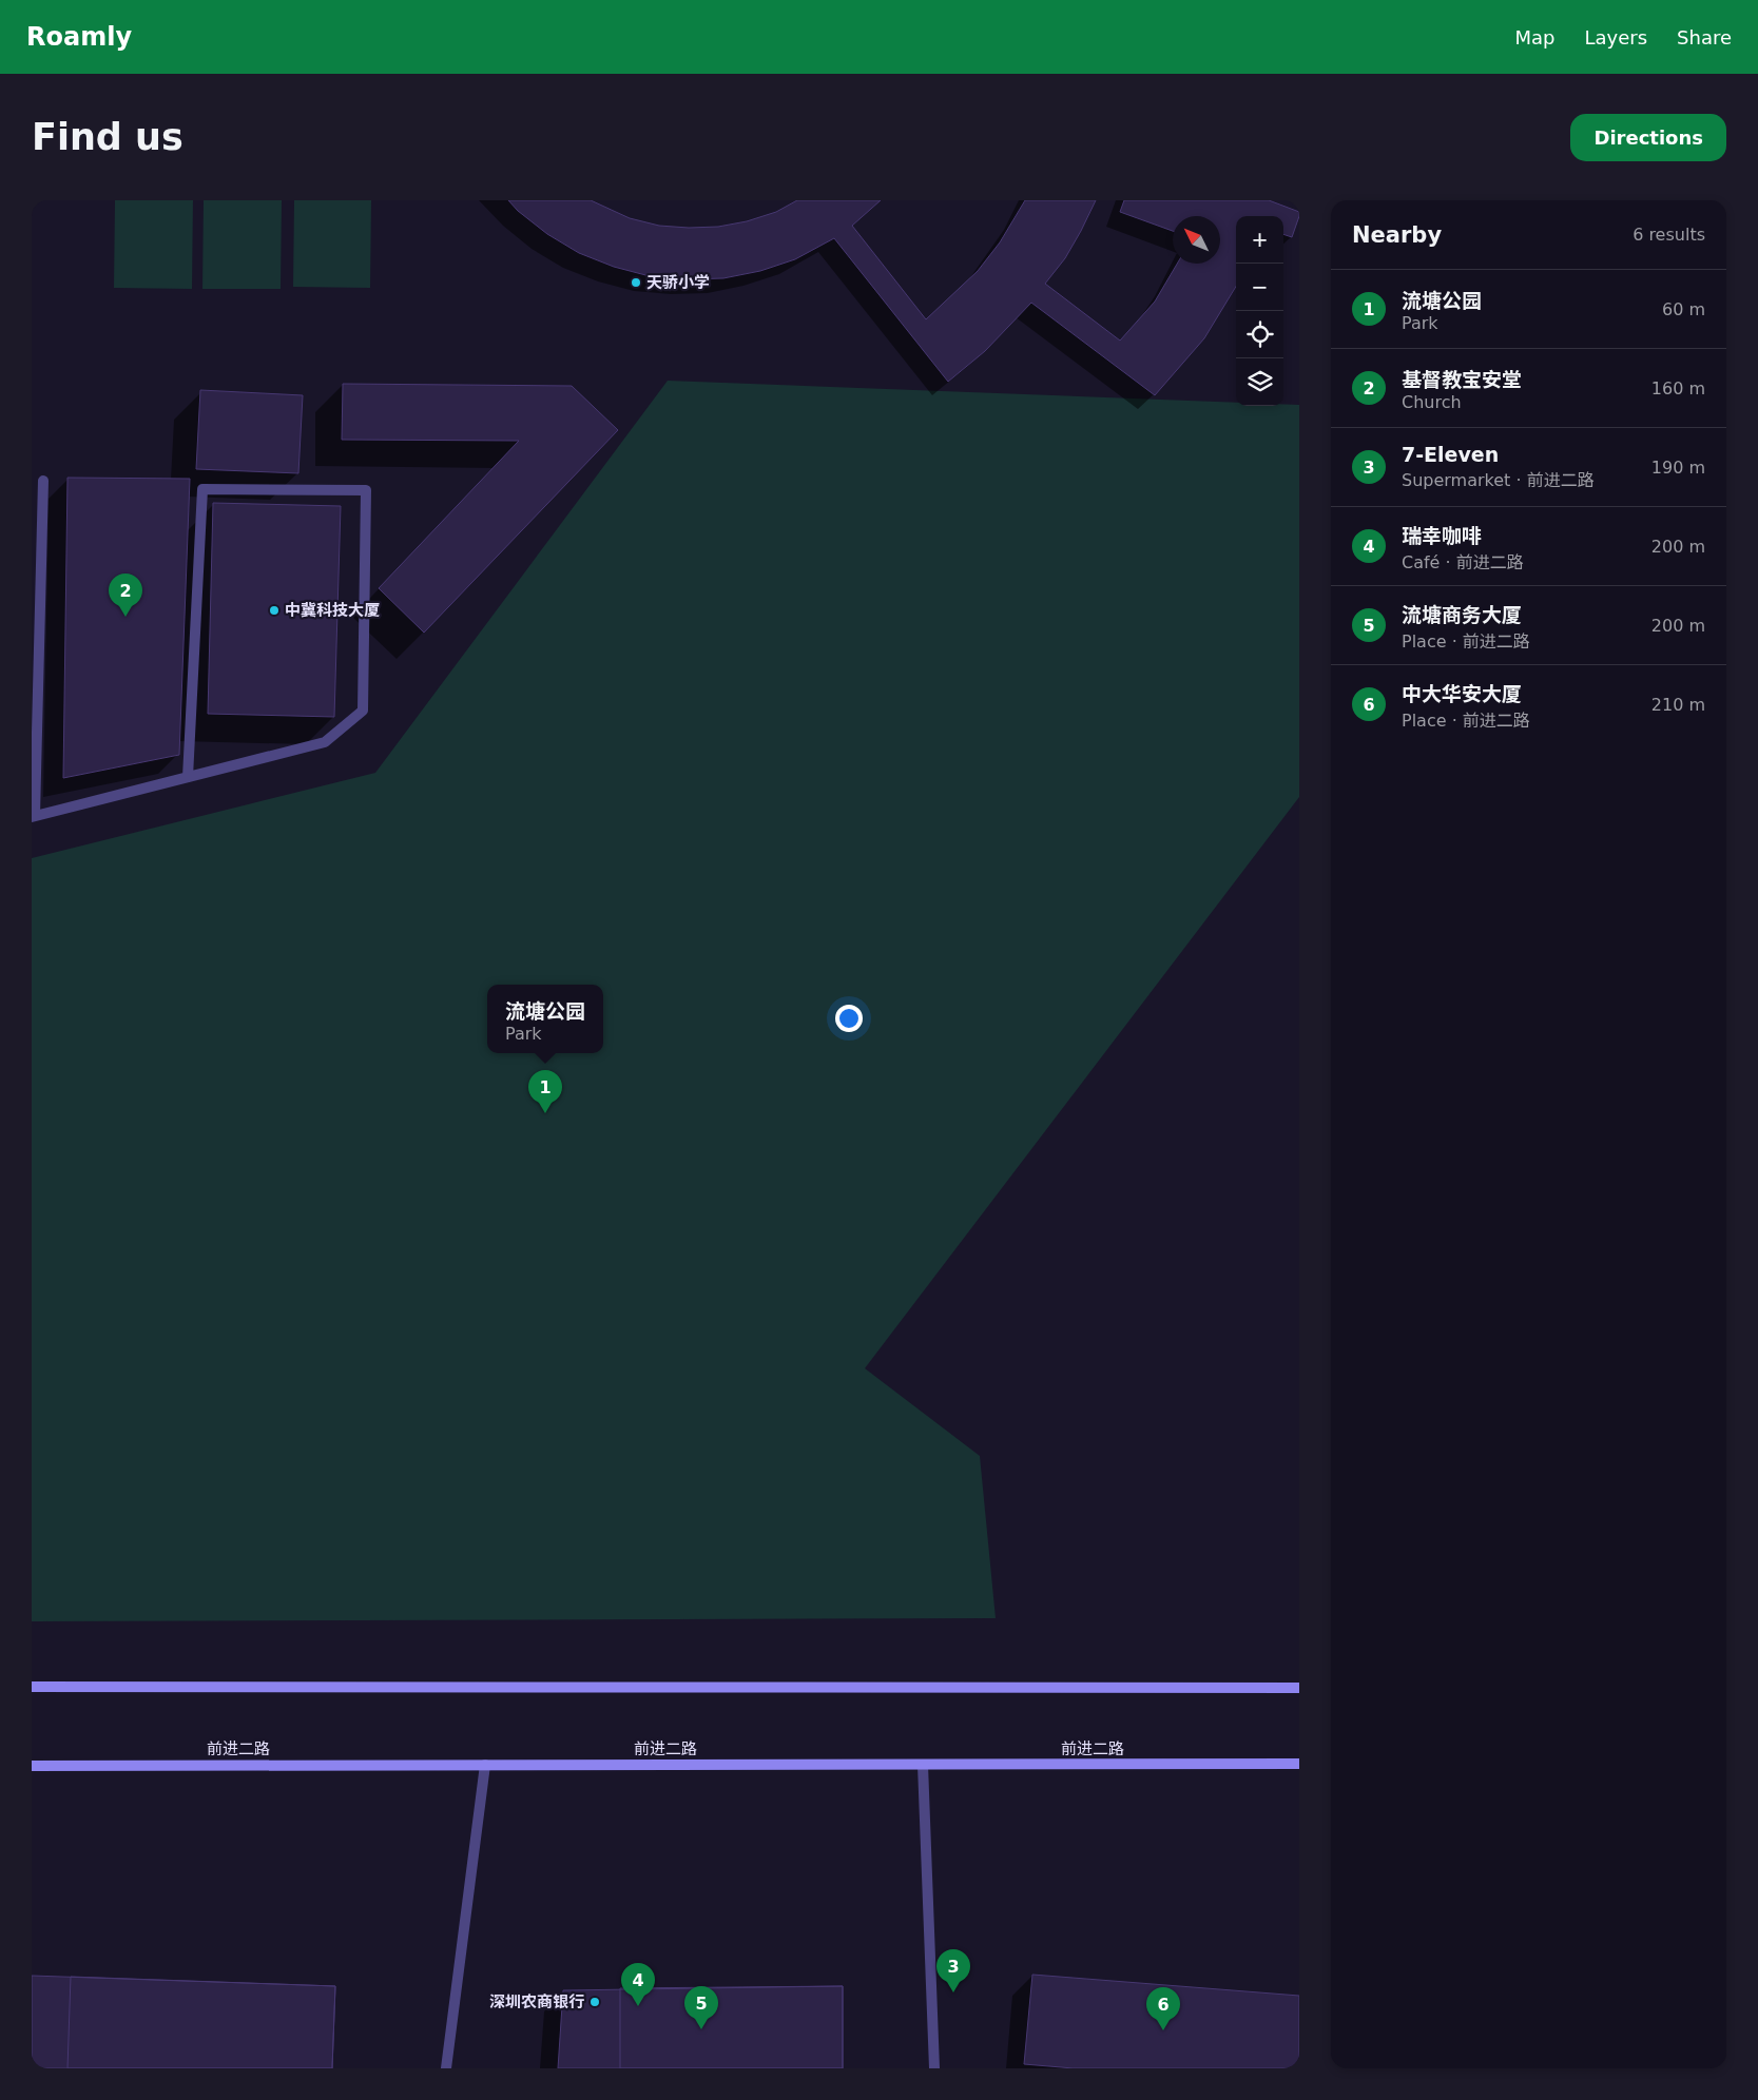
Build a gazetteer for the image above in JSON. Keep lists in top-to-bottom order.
{
  "streets": {
    "main road": ["前进二路"]
  },
  "places": ["天骄小学", "中冀科技大厦", "深圳农商银行"],
  "north": "top left",
  "page": {
    "header": "Roamly",
    "nav": ["Map", "Layers", "Share"],
    "buttons": "Directions",
    "title": "Find us",
    "heading": ["Nearby", "6 results"],
    "map_buttons": ["+", "−"],
    "list": [
      {
        "mark": "1",
        "name": "流塘公园",
        "note": "Park",
        "value": "60 m"
      },
      {
        "mark": "2",
        "name": "基督教宝安堂",
        "note": "Church",
        "value": "160 m"
      },
      {
        "mark": "3",
        "name": "7-Eleven",
        "note": "Supermarket · 前进二路",
        "value": "190 m"
      },
      {
        "mark": "4",
        "name": "瑞幸咖啡",
        "note": "Café · 前进二路",
        "value": "200 m"
      },
      {
        "mark": "5",
        "name": "流塘商务大厦",
        "note": "Place · 前进二路",
        "value": "200 m"
      },
      {
        "mark": "6",
        "name": "中大华安大厦",
        "note": "Place · 前进二路",
        "value": "210 m"
      }
    ],
    "pins": [
      "2",
      "1",
      "3",
      "4",
      "5",
      "6"
    ],
    "popup": ["流塘公园", "Park"]
  }
}
